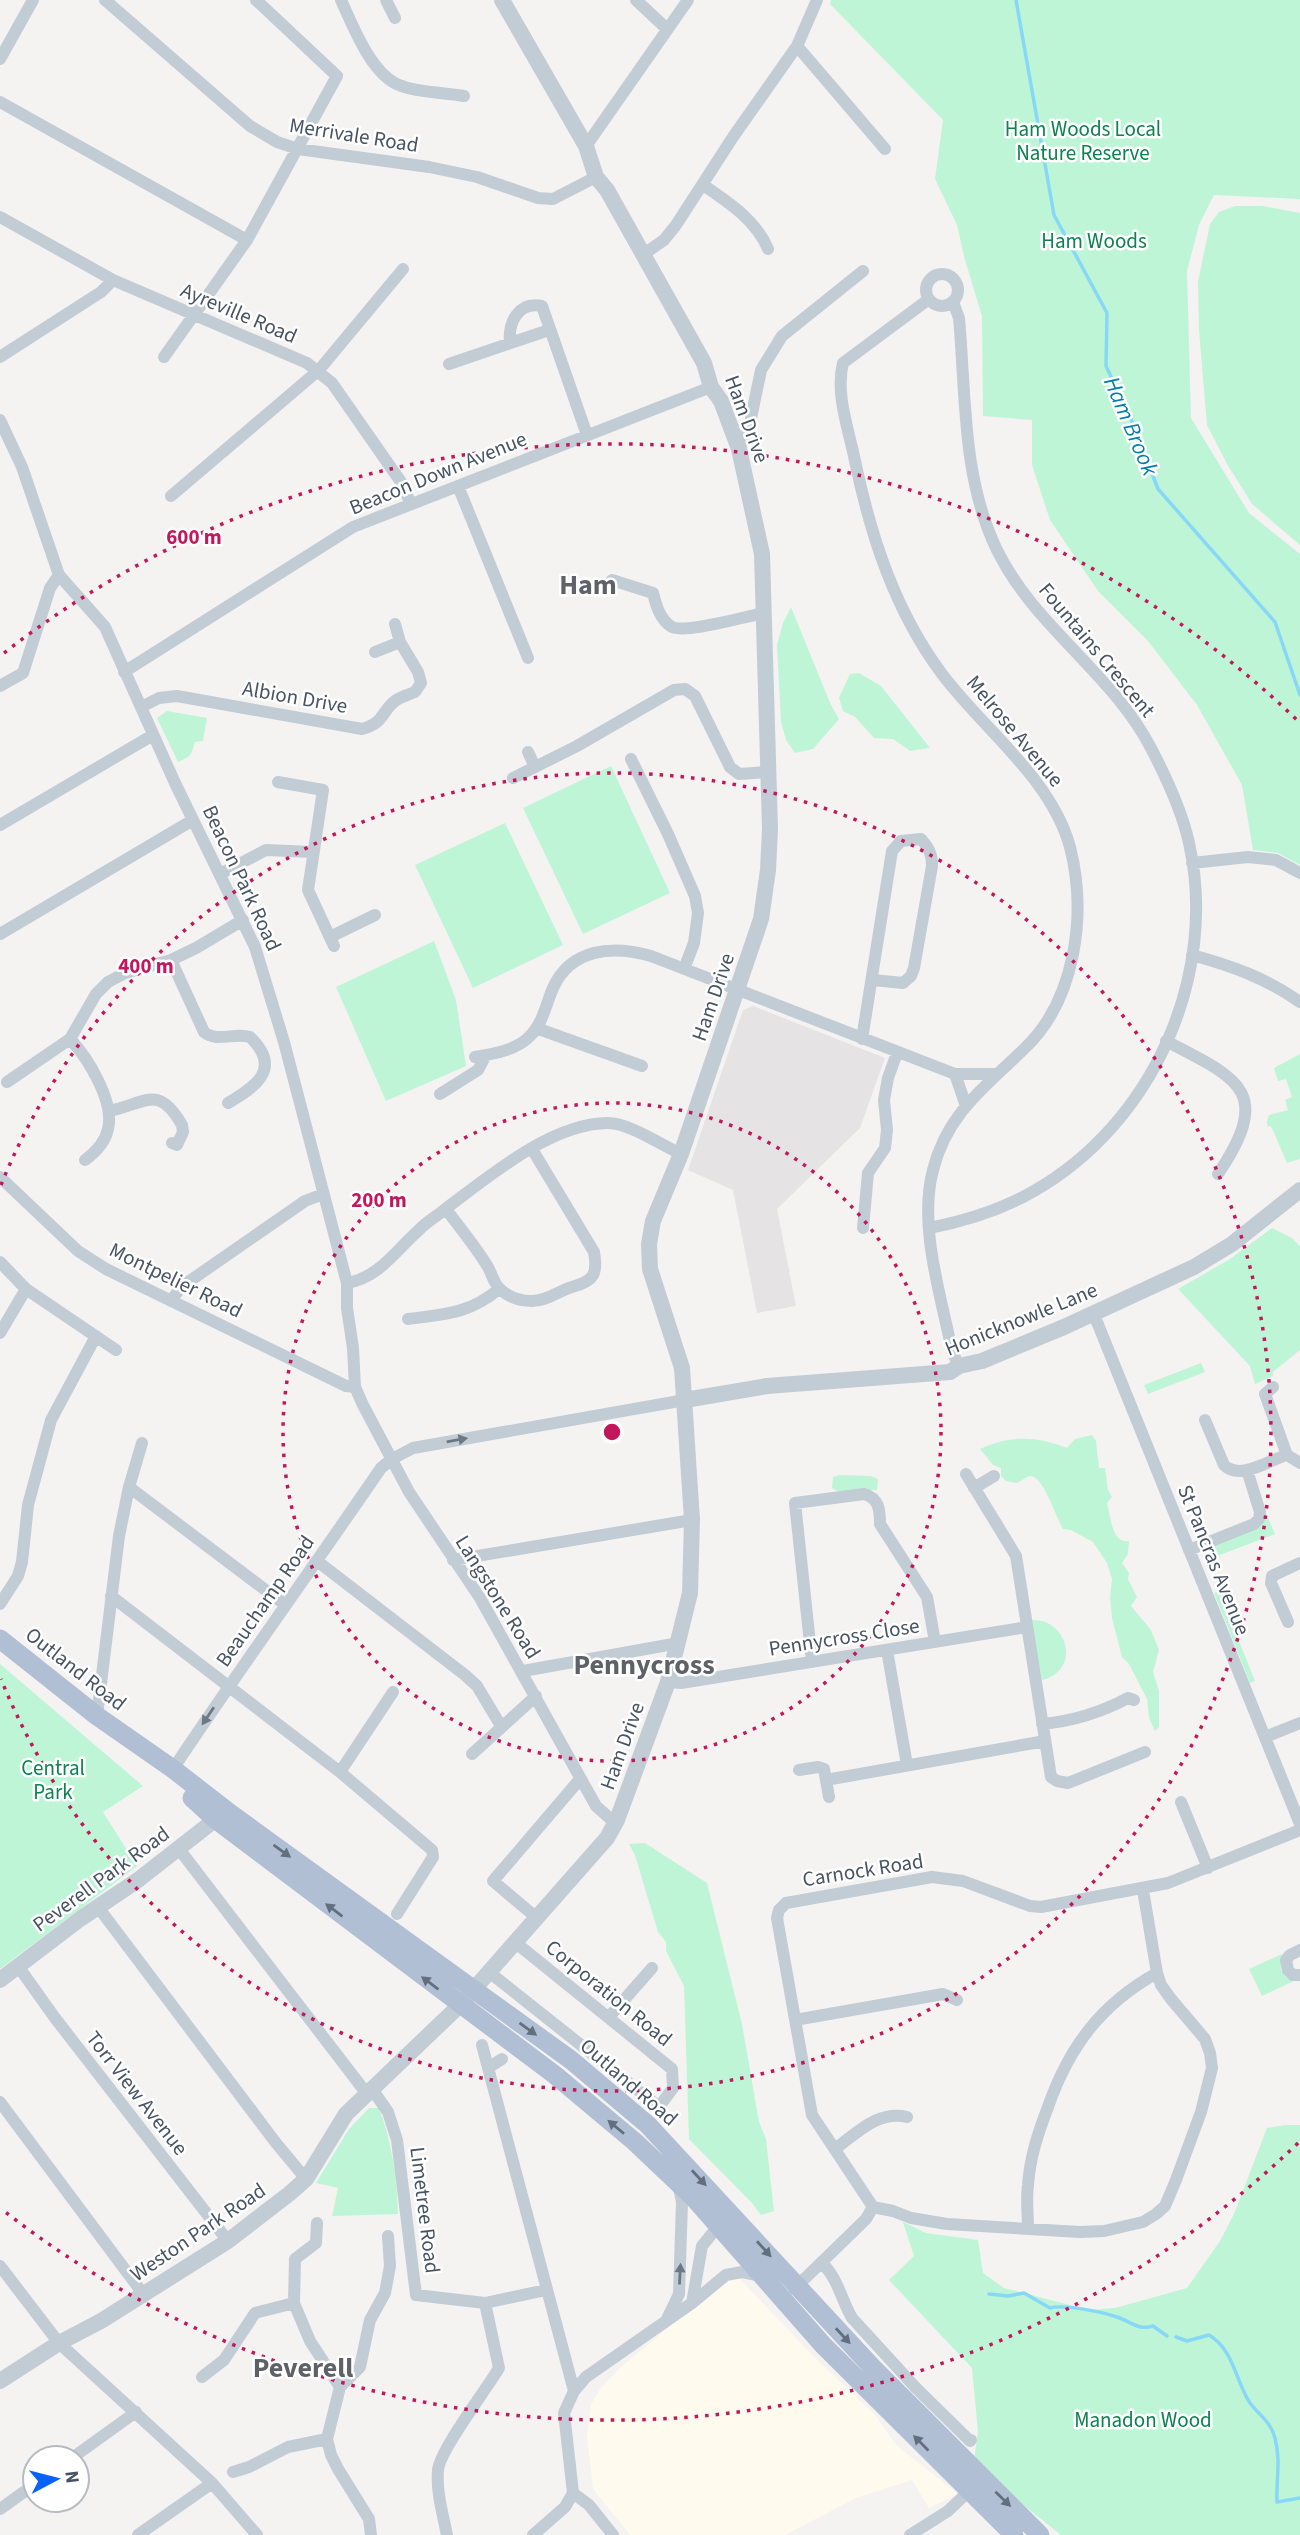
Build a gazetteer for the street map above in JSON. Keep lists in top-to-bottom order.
{
  "streets": {
    "main road": ["Outland Road"],
    "street": [
      "Merrivale Road",
      "Ayreville Road",
      "Ham Drive",
      "Beacon Down Avenue",
      "Fountains Crescent",
      "Albion Drive",
      "Melrose Avenue",
      "Beacon Park Road",
      "Montpelier Road",
      "Honicknowle Lane",
      "St Pancras Avenue",
      "Langstone Road",
      "Beauchamp Road",
      "Pennycross Close",
      "Carnock Road",
      "Peverell Park Road",
      "Corporation Road",
      "Torr View Avenue",
      "Limetree Road",
      "Weston Park Road"
    ]
  },
  "crossings": [
    ["Merrivale Road", "Ham Drive"],
    ["Ayreville Road", "Beacon Down Avenue"],
    ["Ham Drive", "Beacon Down Avenue"],
    ["Ham Drive", "Honicknowle Lane"],
    ["Ham Drive", "Langstone Road"],
    ["Ham Drive", "Pennycross Close"],
    ["Ham Drive", "Outland Road"],
    ["Ham Drive", "Corporation Road"],
    ["Ham Drive", "Weston Park Road"],
    ["Beacon Down Avenue", "Beacon Park Road"],
    ["Fountains Crescent", "Melrose Avenue"],
    ["Albion Drive", "Beacon Park Road"],
    ["Melrose Avenue", "Honicknowle Lane"],
    ["Beacon Park Road", "Montpelier Road"],
    ["Beacon Park Road", "Langstone Road"],
    ["Montpelier Road", "Langstone Road"],
    ["Honicknowle Lane", "St Pancras Avenue"],
    ["Langstone Road", "Beauchamp Road"],
    ["Beauchamp Road", "Outland Road"],
    ["Outland Road", "Peverell Park Road"],
    ["Outland Road", "Weston Park Road"],
    ["Peverell Park Road", "Torr View Avenue"],
    ["Torr View Avenue", "Weston Park Road"],
    ["Limetree Road", "Weston Park Road"]
  ],
  "districts": ["Ham", "Pennycross", "Peverell"],
  "water": ["Ham Brook"],
  "parks": [
    "Ham Woods Local Nature Reserve",
    "Ham Woods",
    "Central Park",
    "Manadon Wood"
  ],
  "north": "right",
  "rings": ["600 m", "400 m", "200 m"]
}
